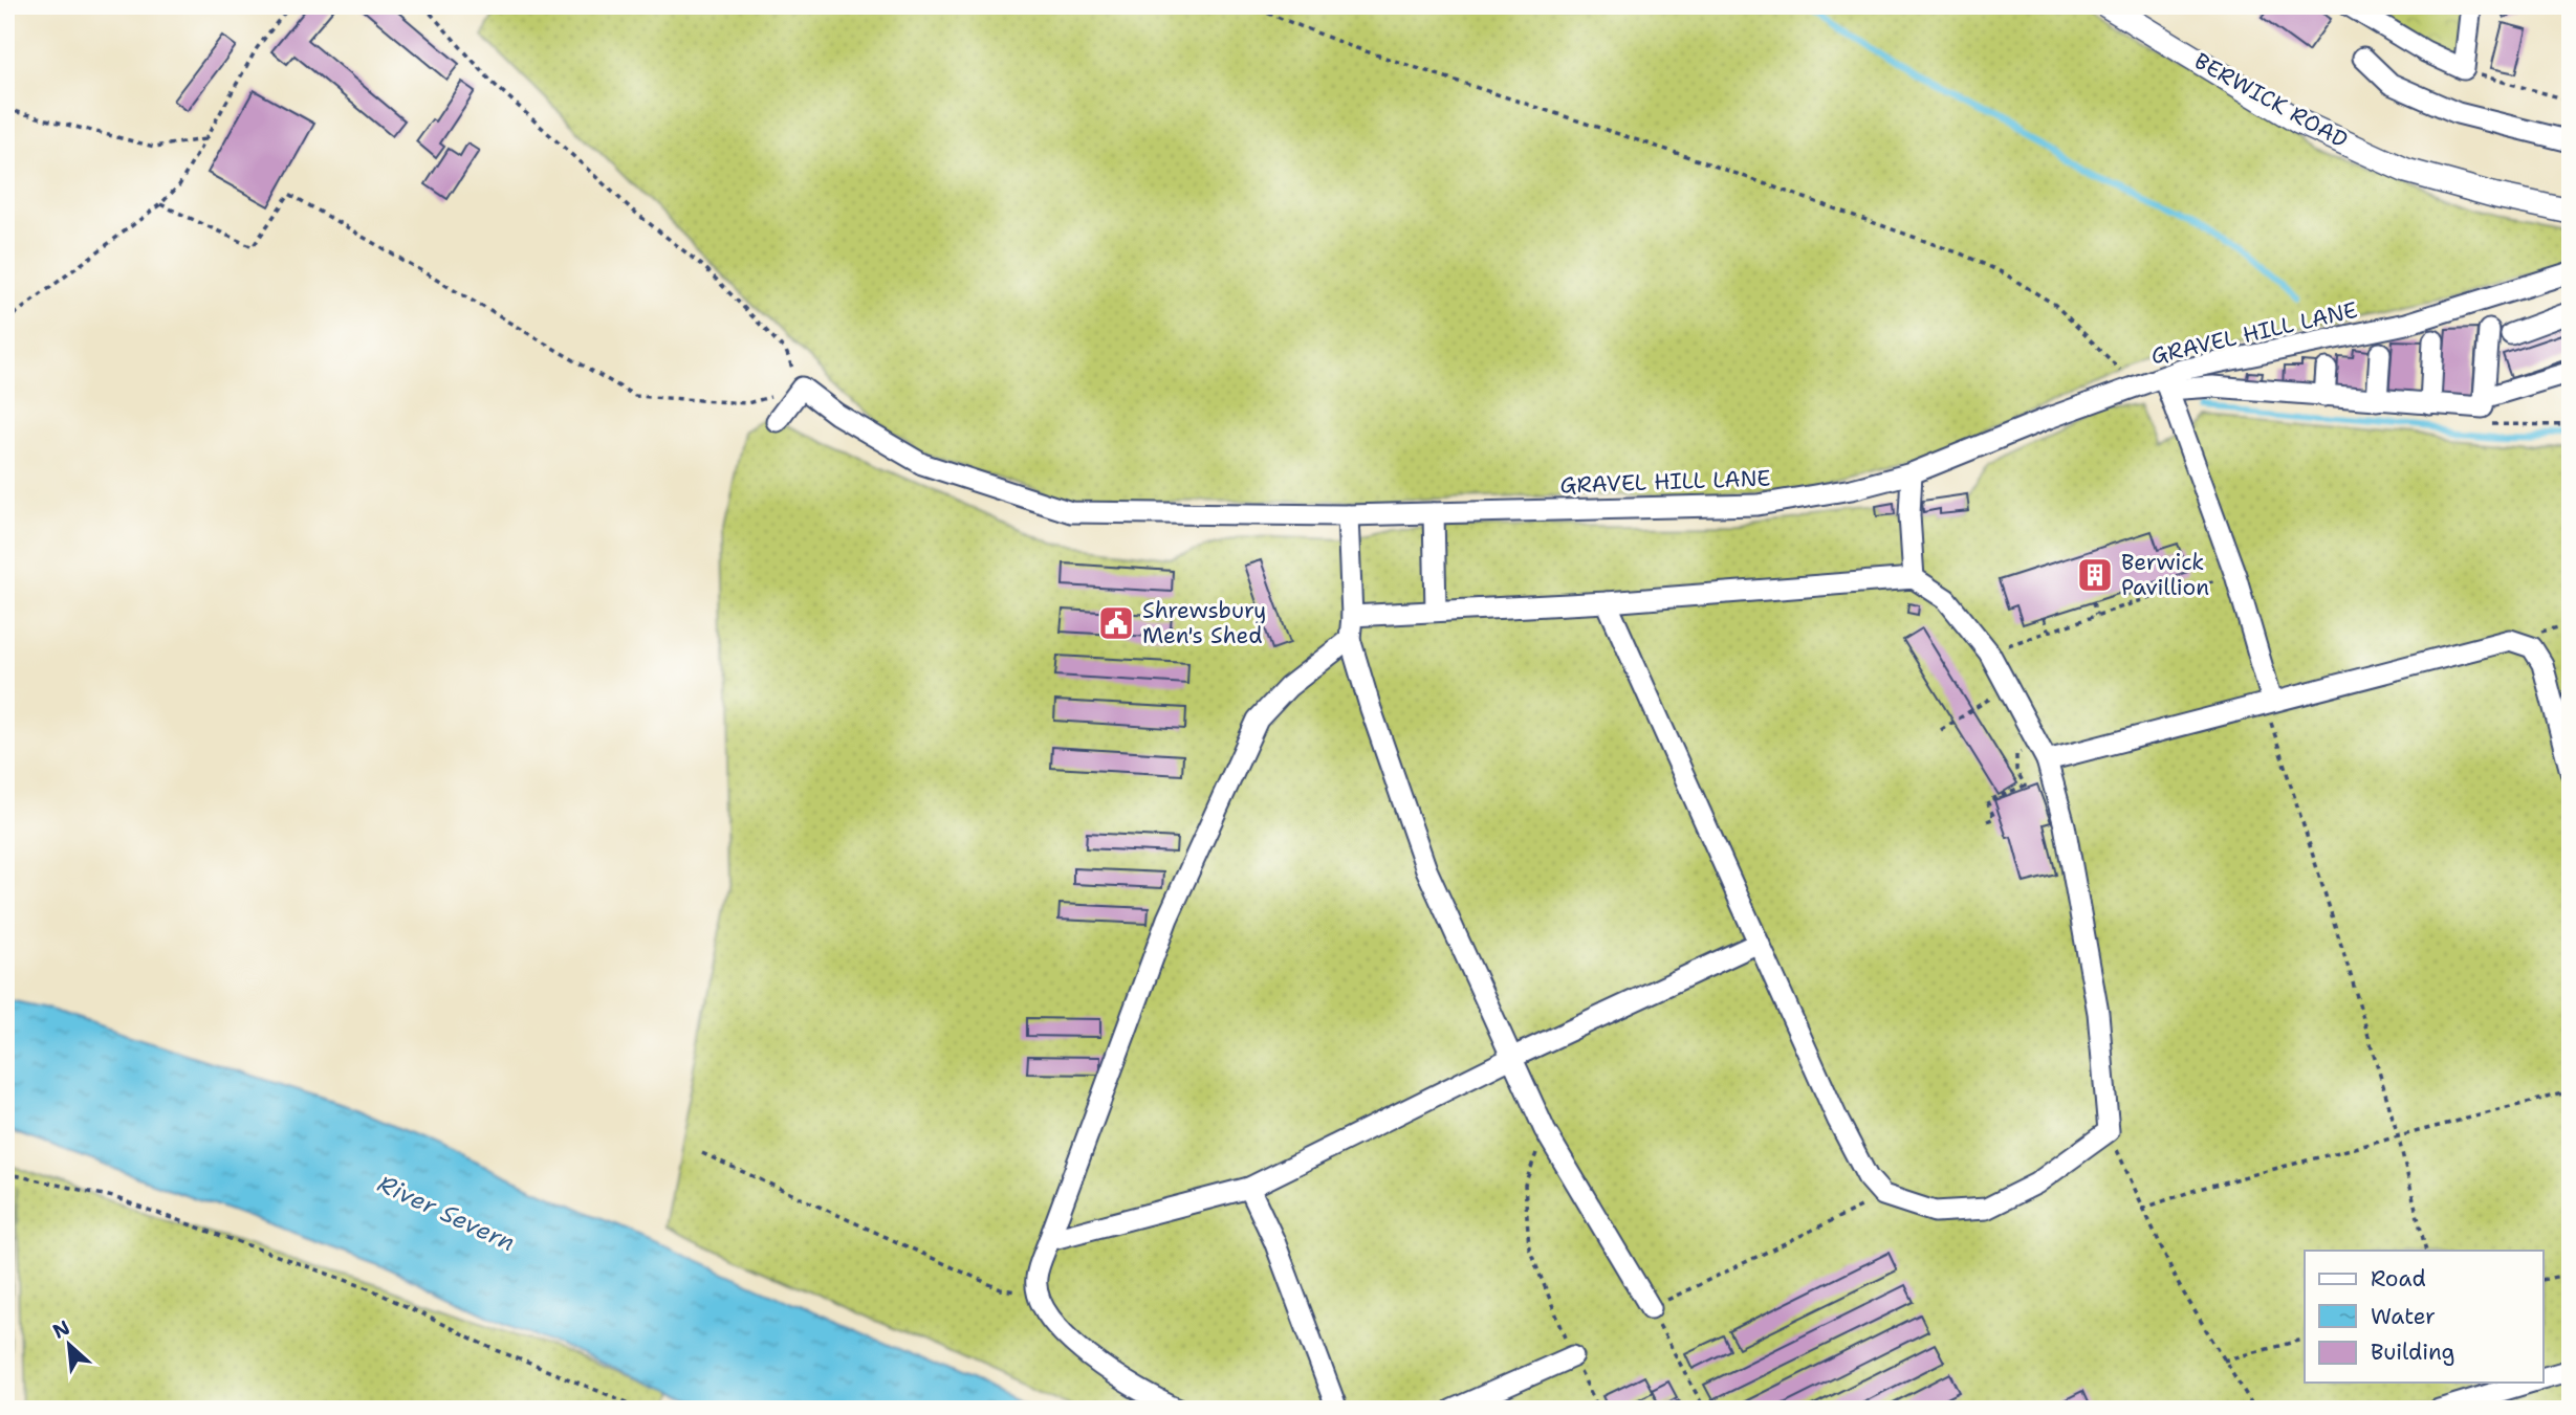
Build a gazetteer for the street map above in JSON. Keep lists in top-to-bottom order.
{
  "streets": {
    "main road": ["BERWICK ROAD"],
    "street": ["GRAVEL HILL LANE"]
  },
  "water": ["River Severn"],
  "places": {
    "building": ["Berwick Pavillion"],
    "public building": ["Shrewsbury Men's Shed"]
  },
  "legend": ["Road", "Water", "Building"],
  "north": "top left"
}
